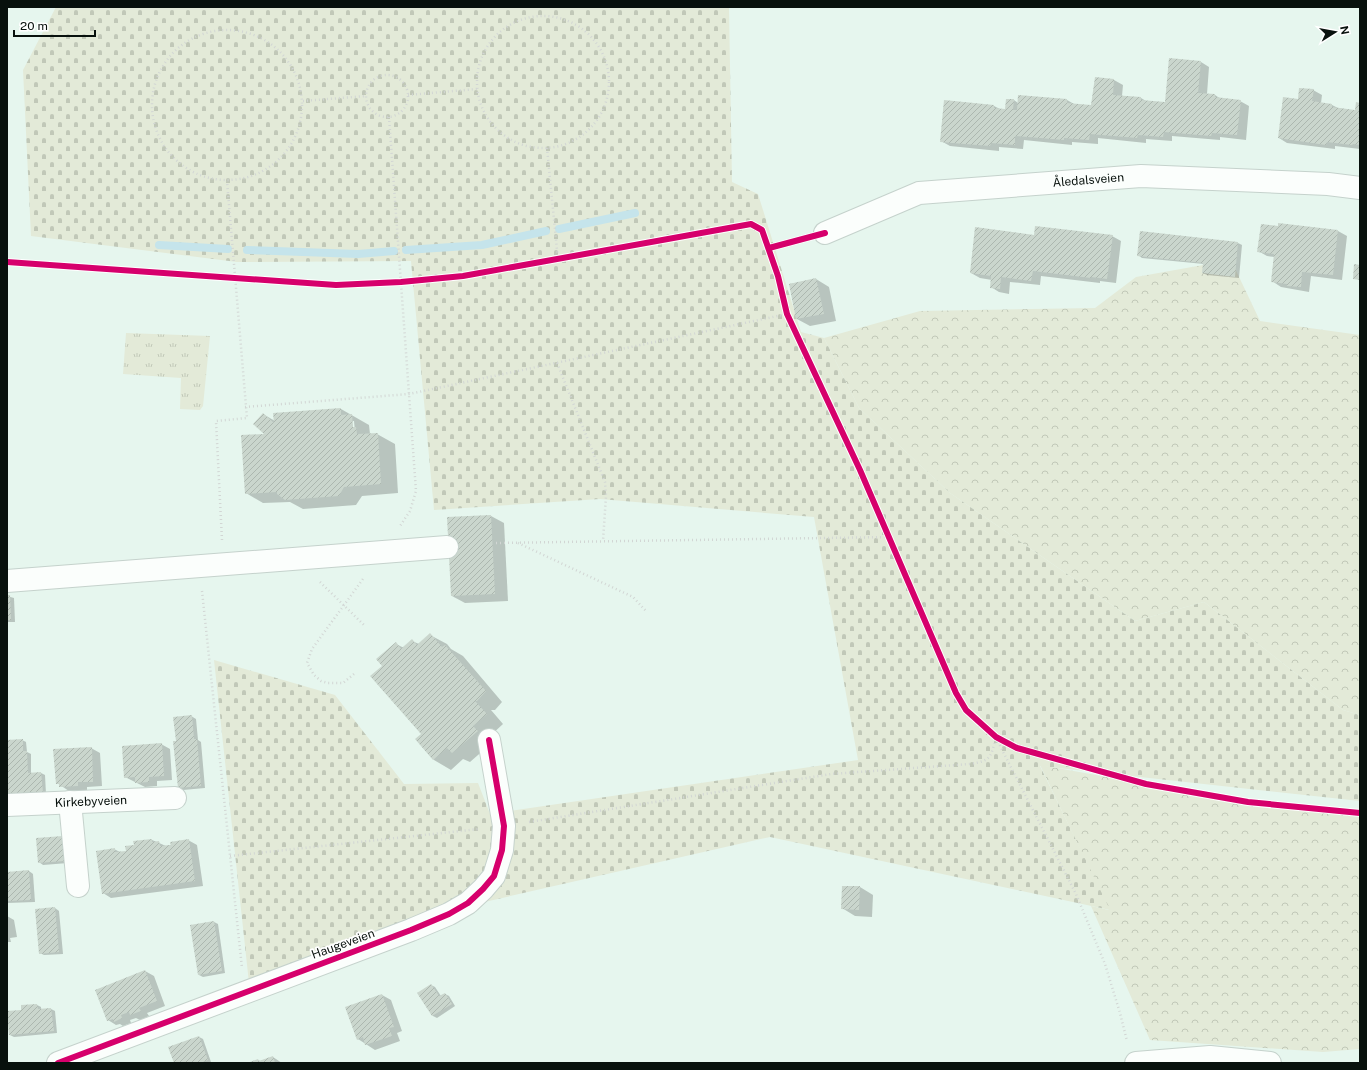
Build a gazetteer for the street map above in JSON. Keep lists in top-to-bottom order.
{
  "streets": {
    "street": ["Åledalsveien", "Kirkebyveien", "Haugeveien"]
  },
  "scale_bar": "20 m",
  "north": "right"
}
